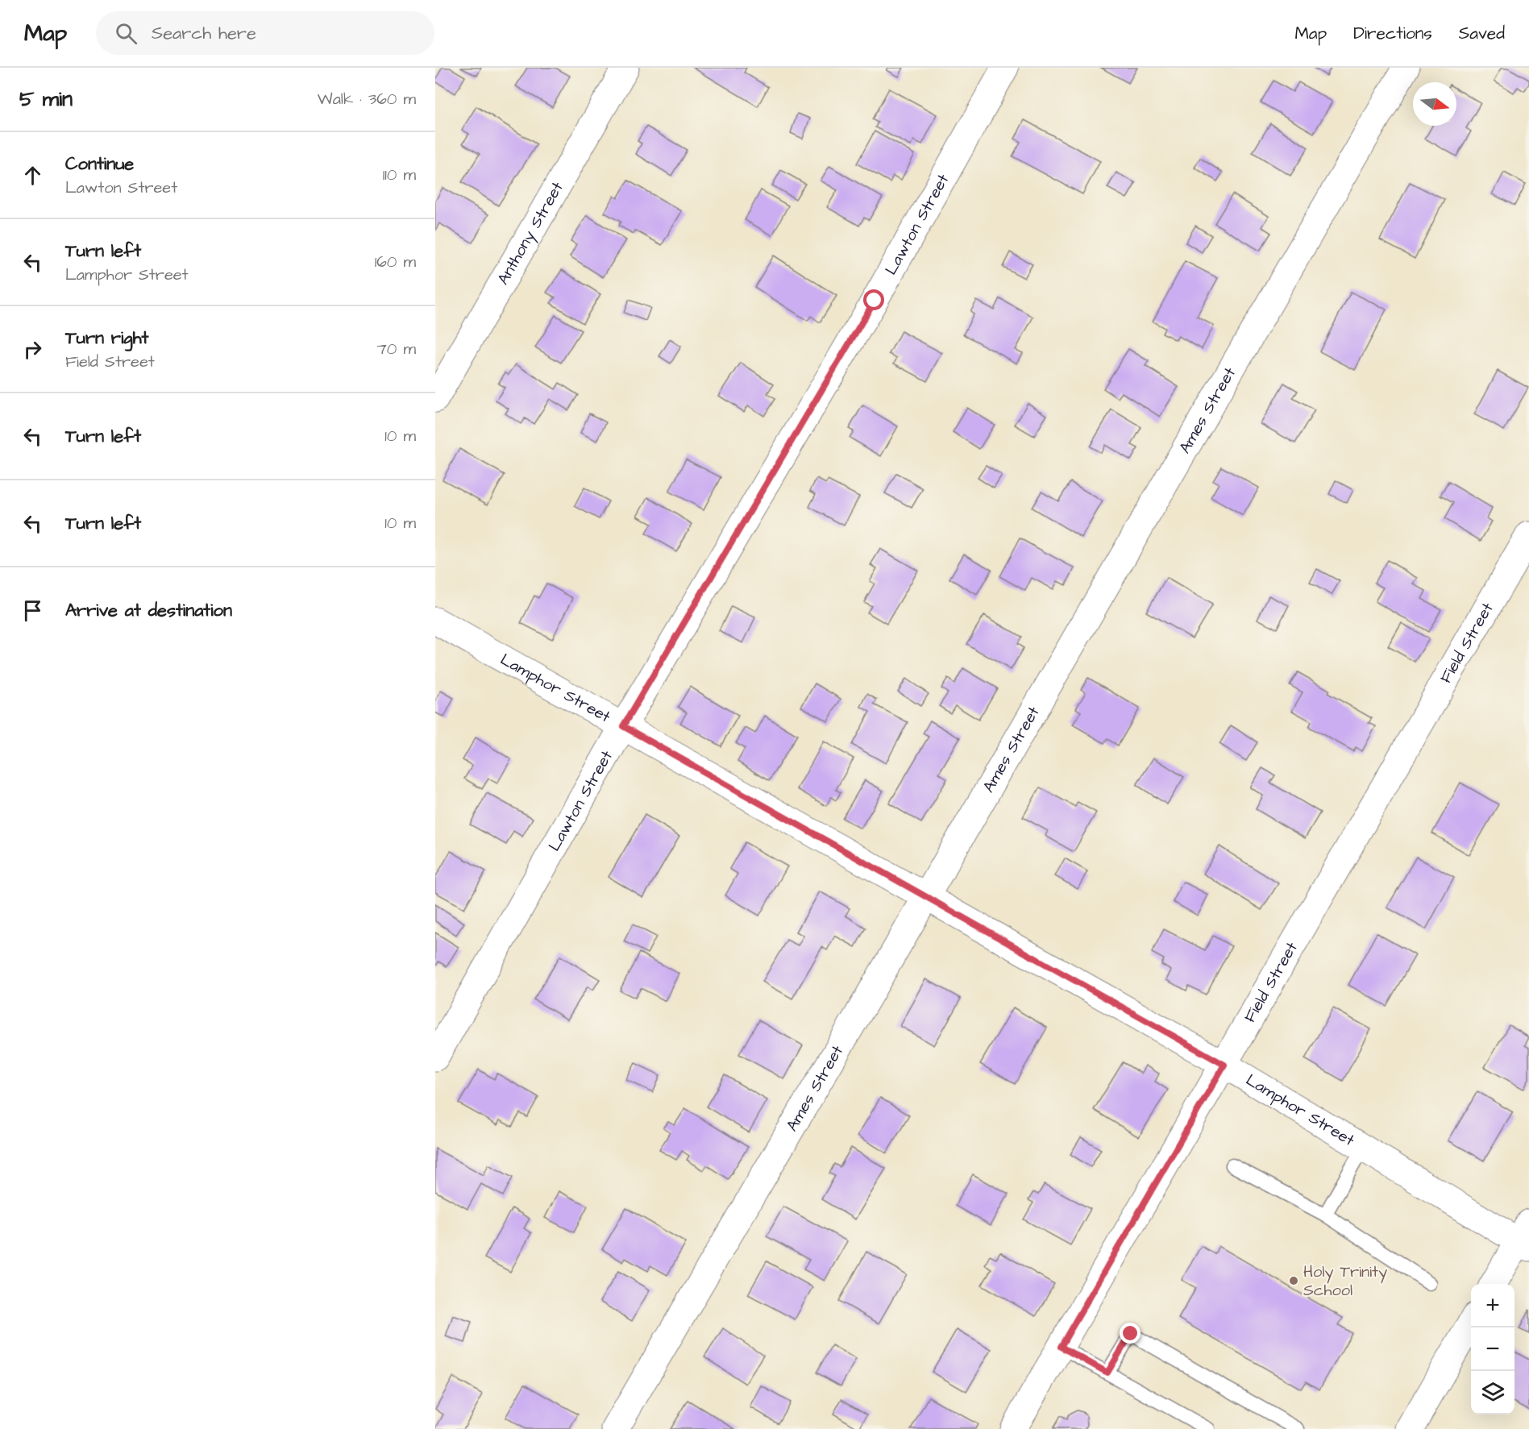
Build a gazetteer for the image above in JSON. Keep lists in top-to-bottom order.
{
  "streets": {
    "street": [
      "Lawton Street",
      "Anthony Street",
      "Ames Street",
      "Field Street",
      "Lamphor Street"
    ]
  },
  "crossings": [
    ["Lawton Street", "Lamphor Street"],
    ["Ames Street", "Lamphor Street"],
    ["Field Street", "Lamphor Street"]
  ],
  "places": ["Holy Trinity School"],
  "north": "right",
  "page": {
    "header": "Map",
    "search": "Search here",
    "nav": ["Map", "Directions", "Saved"],
    "heading": ["5 min", "Walk · 360 m"],
    "list": [
      ["Continue", "Lawton Street", "110 m"],
      ["Turn left", "Lamphor Street", "160 m"],
      ["Turn right", "Field Street", "70 m"],
      ["Turn left", "10 m"],
      ["Turn left", "10 m"],
      "Arrive at destination"
    ],
    "map_buttons": ["+", "−"]
  }
}
